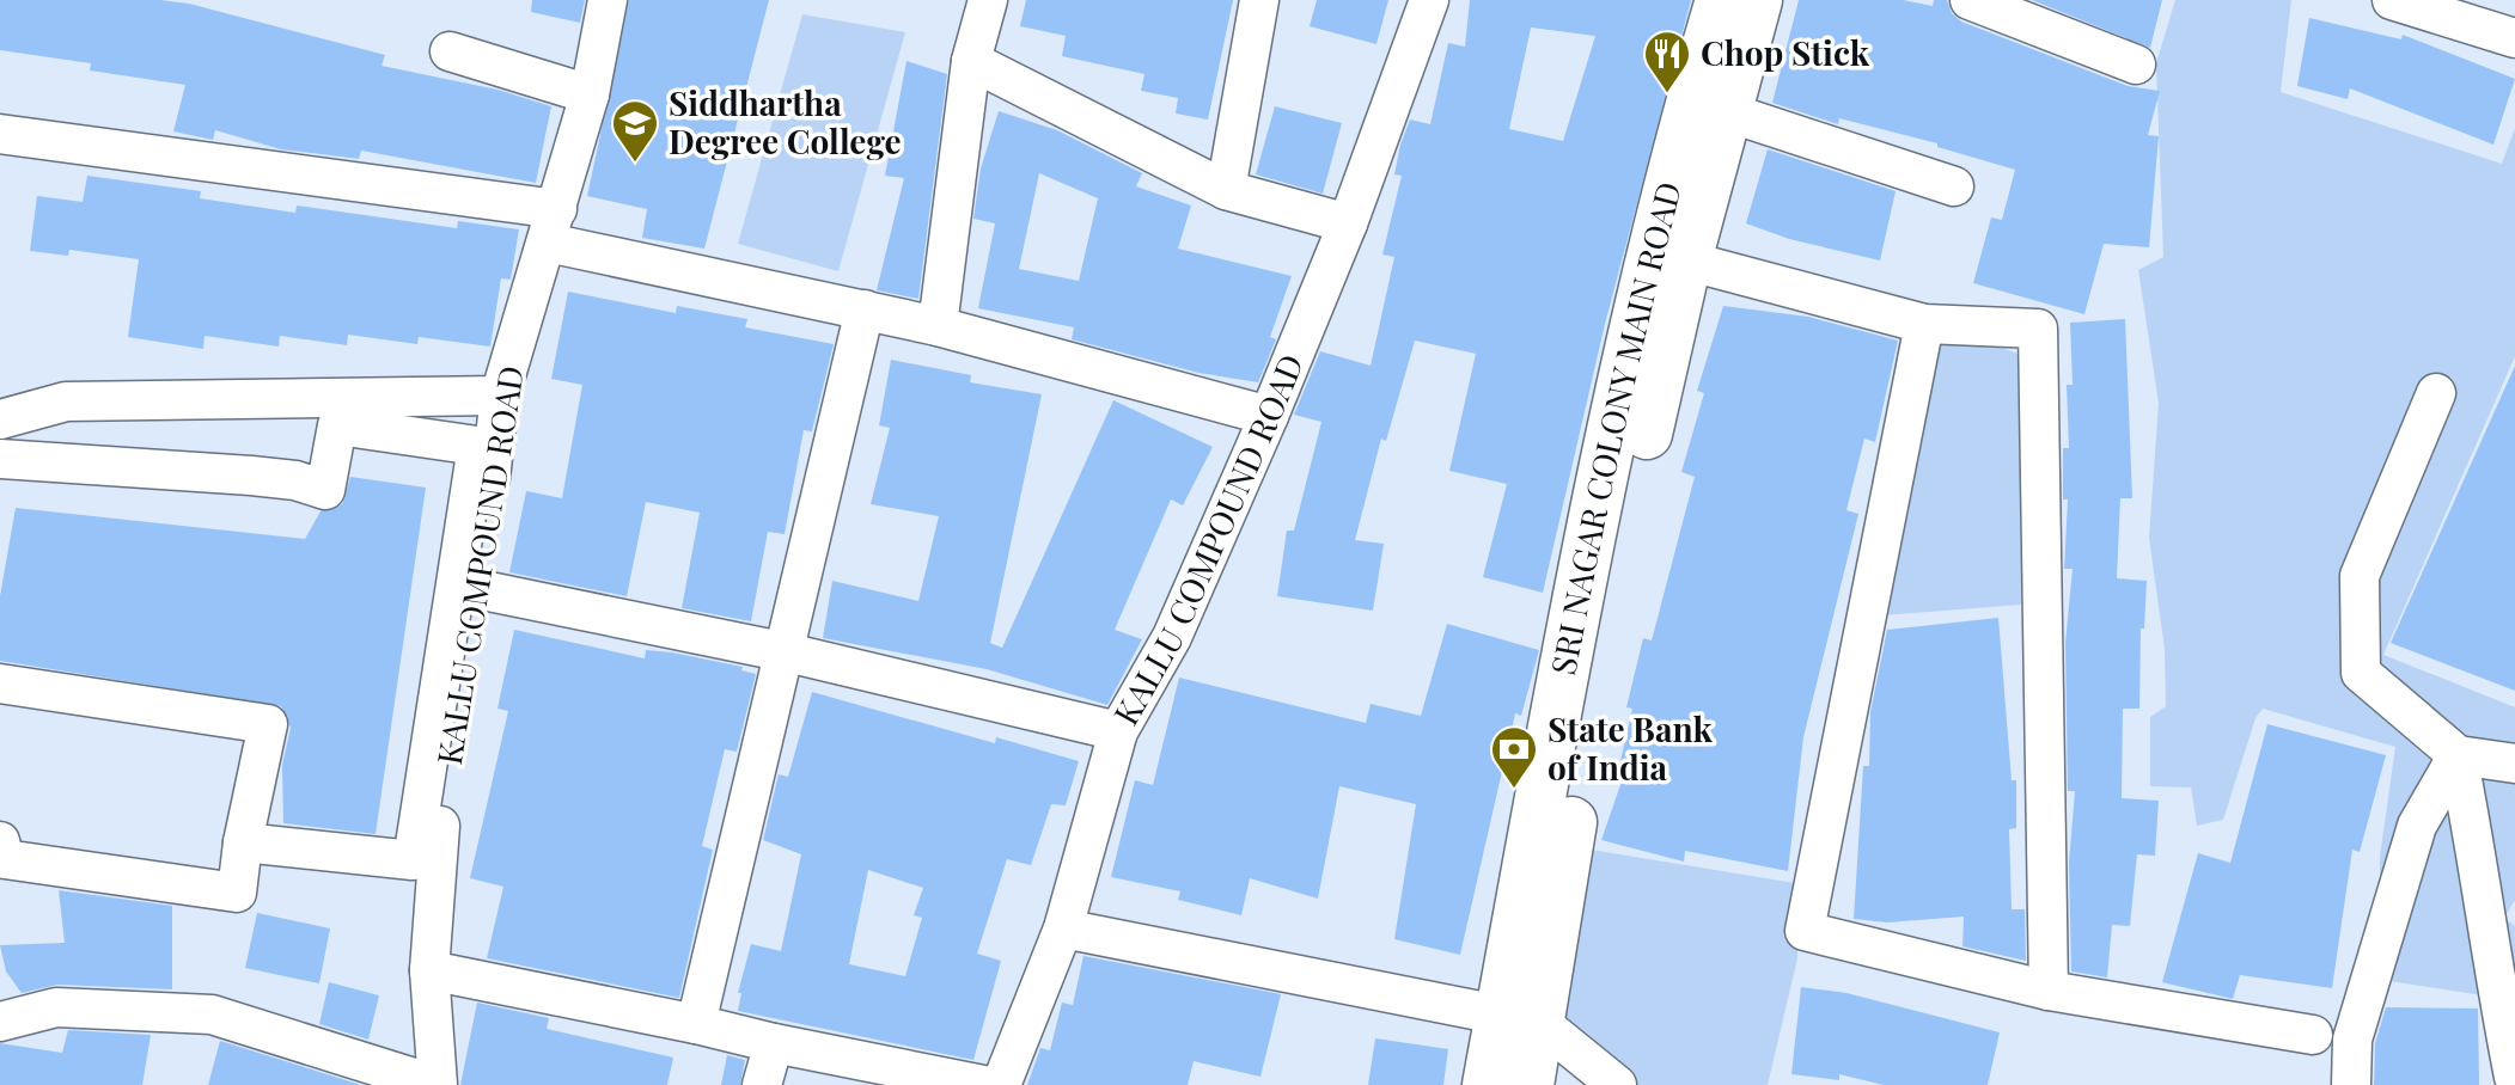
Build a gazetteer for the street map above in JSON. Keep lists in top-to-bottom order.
{
  "streets": {
    "main road": ["SRI NAGAR COLONY MAIN ROAD"],
    "street": ["KALLU COMPOUND ROAD"]
  },
  "places": {
    "restaurant": ["Chop Stick"],
    "school or university": ["Siddhartha Degree College"],
    "bank": ["State Bank of India"]
  }
}
